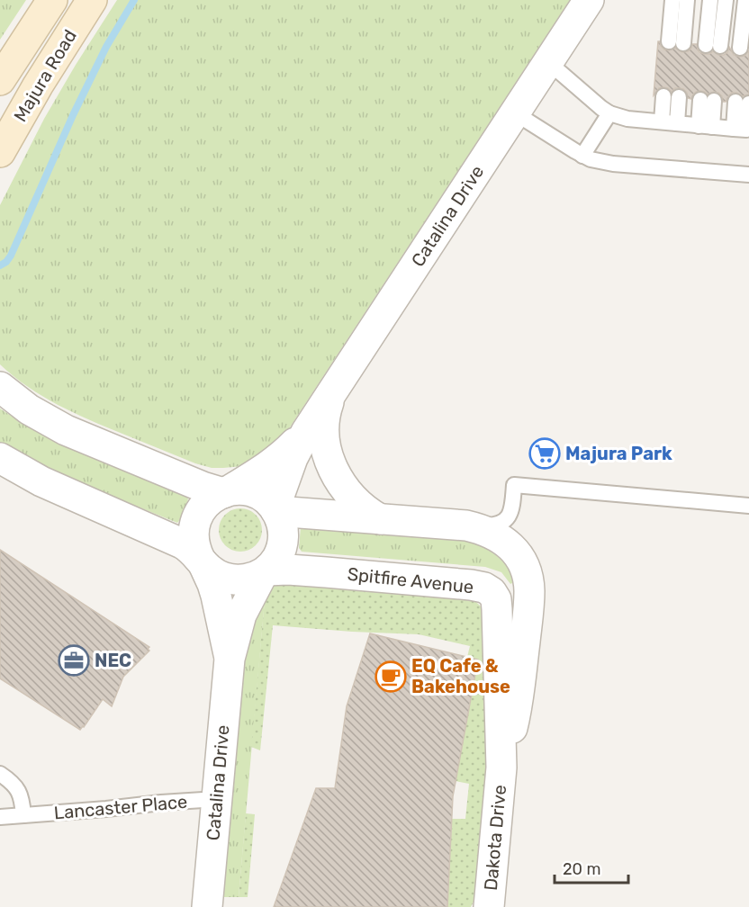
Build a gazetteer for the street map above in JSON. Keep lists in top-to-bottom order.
{
  "streets": {
    "main road": ["Majura Road"],
    "street": ["Catalina Drive", "Spitfire Avenue", "Dakota Drive"],
    "lane": ["Lancaster Place"]
  },
  "crossings": [
    ["Catalina Drive", "Spitfire Avenue"],
    ["Catalina Drive", "Lancaster Place"],
    ["Spitfire Avenue", "Dakota Drive"]
  ],
  "places": {
    "supermarket": ["Majura Park"],
    "office": ["NEC"],
    "cafe": ["EQ Cafe & Bakehouse"]
  },
  "scale_bar": "20 m"
}
